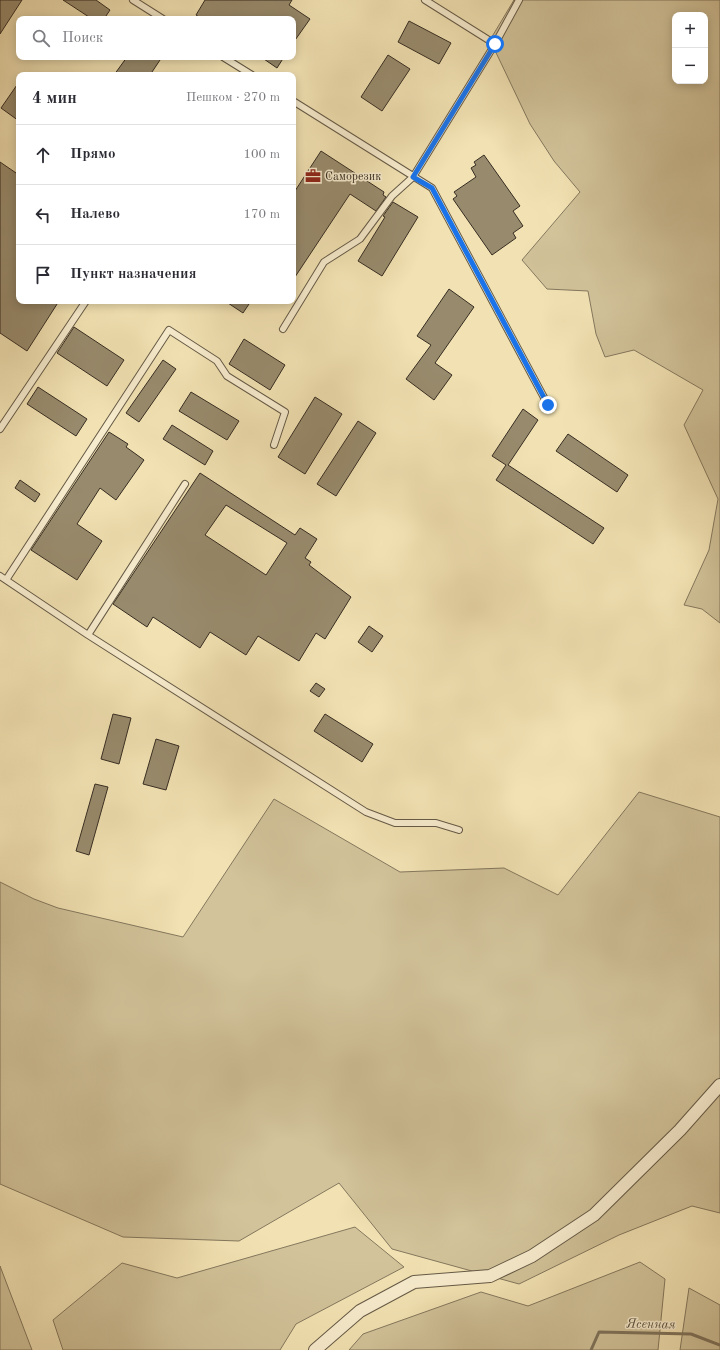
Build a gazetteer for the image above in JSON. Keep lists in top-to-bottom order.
{
  "water": ["Ясенная"],
  "places": {
    "office": ["Саморезик"]
  },
  "page": {
    "map_buttons": ["+", "−"],
    "search": "Поиск",
    "heading": ["4 мин", "Пешком · 270 m"],
    "list": [
      ["Прямо", "100 m"],
      ["Налево", "170 m"],
      "Пункт назначения"
    ]
  }
}
